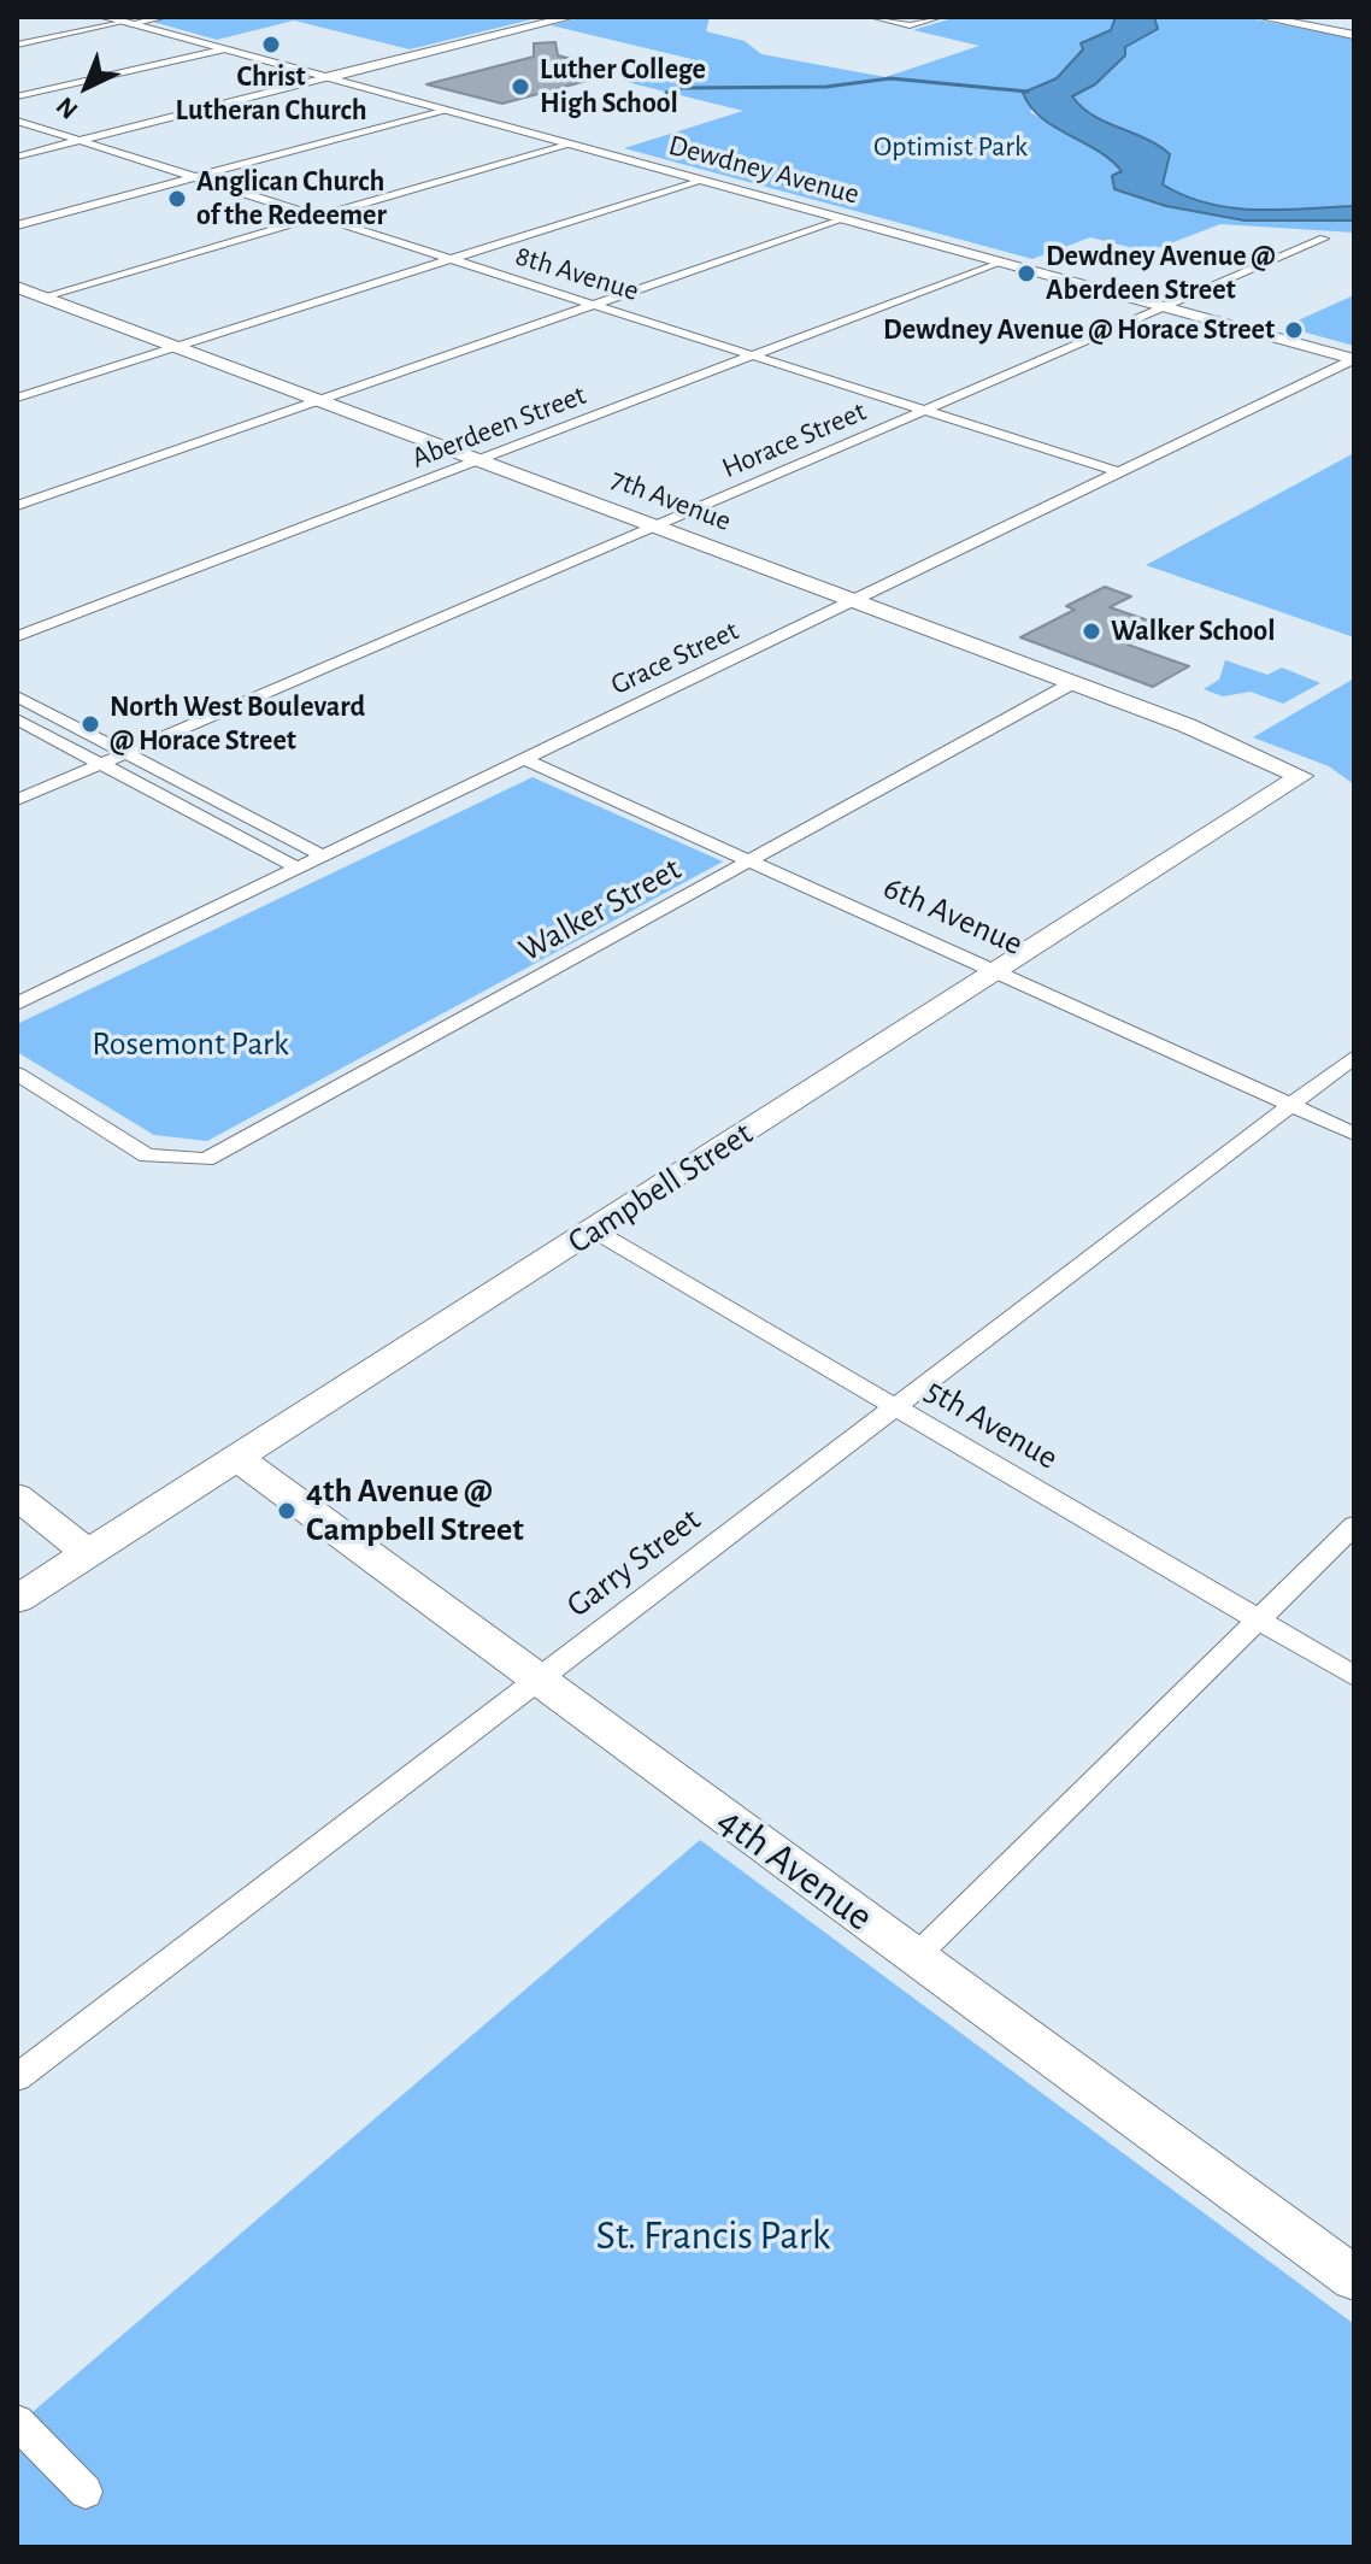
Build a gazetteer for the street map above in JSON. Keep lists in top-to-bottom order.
{
  "streets": {
    "street": [
      "Dewdney Avenue",
      "8th Avenue",
      "Aberdeen Street",
      "Horace Street",
      "7th Avenue",
      "Grace Street",
      "Walker Street",
      "6th Avenue",
      "Campbell Street",
      "5th Avenue",
      "Garry Street",
      "4th Avenue"
    ]
  },
  "crossings": [
    ["Dewdney Avenue", "Aberdeen Street"],
    ["Dewdney Avenue", "Horace Street"],
    ["Dewdney Avenue", "Grace Street"],
    ["8th Avenue", "Aberdeen Street"],
    ["8th Avenue", "Horace Street"],
    ["8th Avenue", "Grace Street"],
    ["Aberdeen Street", "7th Avenue"],
    ["Horace Street", "7th Avenue"],
    ["7th Avenue", "Grace Street"],
    ["7th Avenue", "Walker Street"],
    ["7th Avenue", "Campbell Street"],
    ["Grace Street", "6th Avenue"],
    ["Walker Street", "6th Avenue"],
    ["6th Avenue", "Campbell Street"],
    ["6th Avenue", "Garry Street"],
    ["Campbell Street", "5th Avenue"],
    ["Campbell Street", "4th Avenue"],
    ["5th Avenue", "Garry Street"],
    ["Garry Street", "4th Avenue"]
  ],
  "parks": ["Optimist Park", "Rosemont Park", "St. Francis Park"],
  "places": [
    "Christ Lutheran Church",
    "Luther College High School",
    "Anglican Church of the Redeemer",
    "Dewdney Avenue @ Aberdeen Street",
    "Dewdney Avenue @ Horace Street",
    "Walker School",
    "North West Boulevard @ Horace Street",
    "4th Avenue @ Campbell Street"
  ],
  "north": "bottom left"
}
